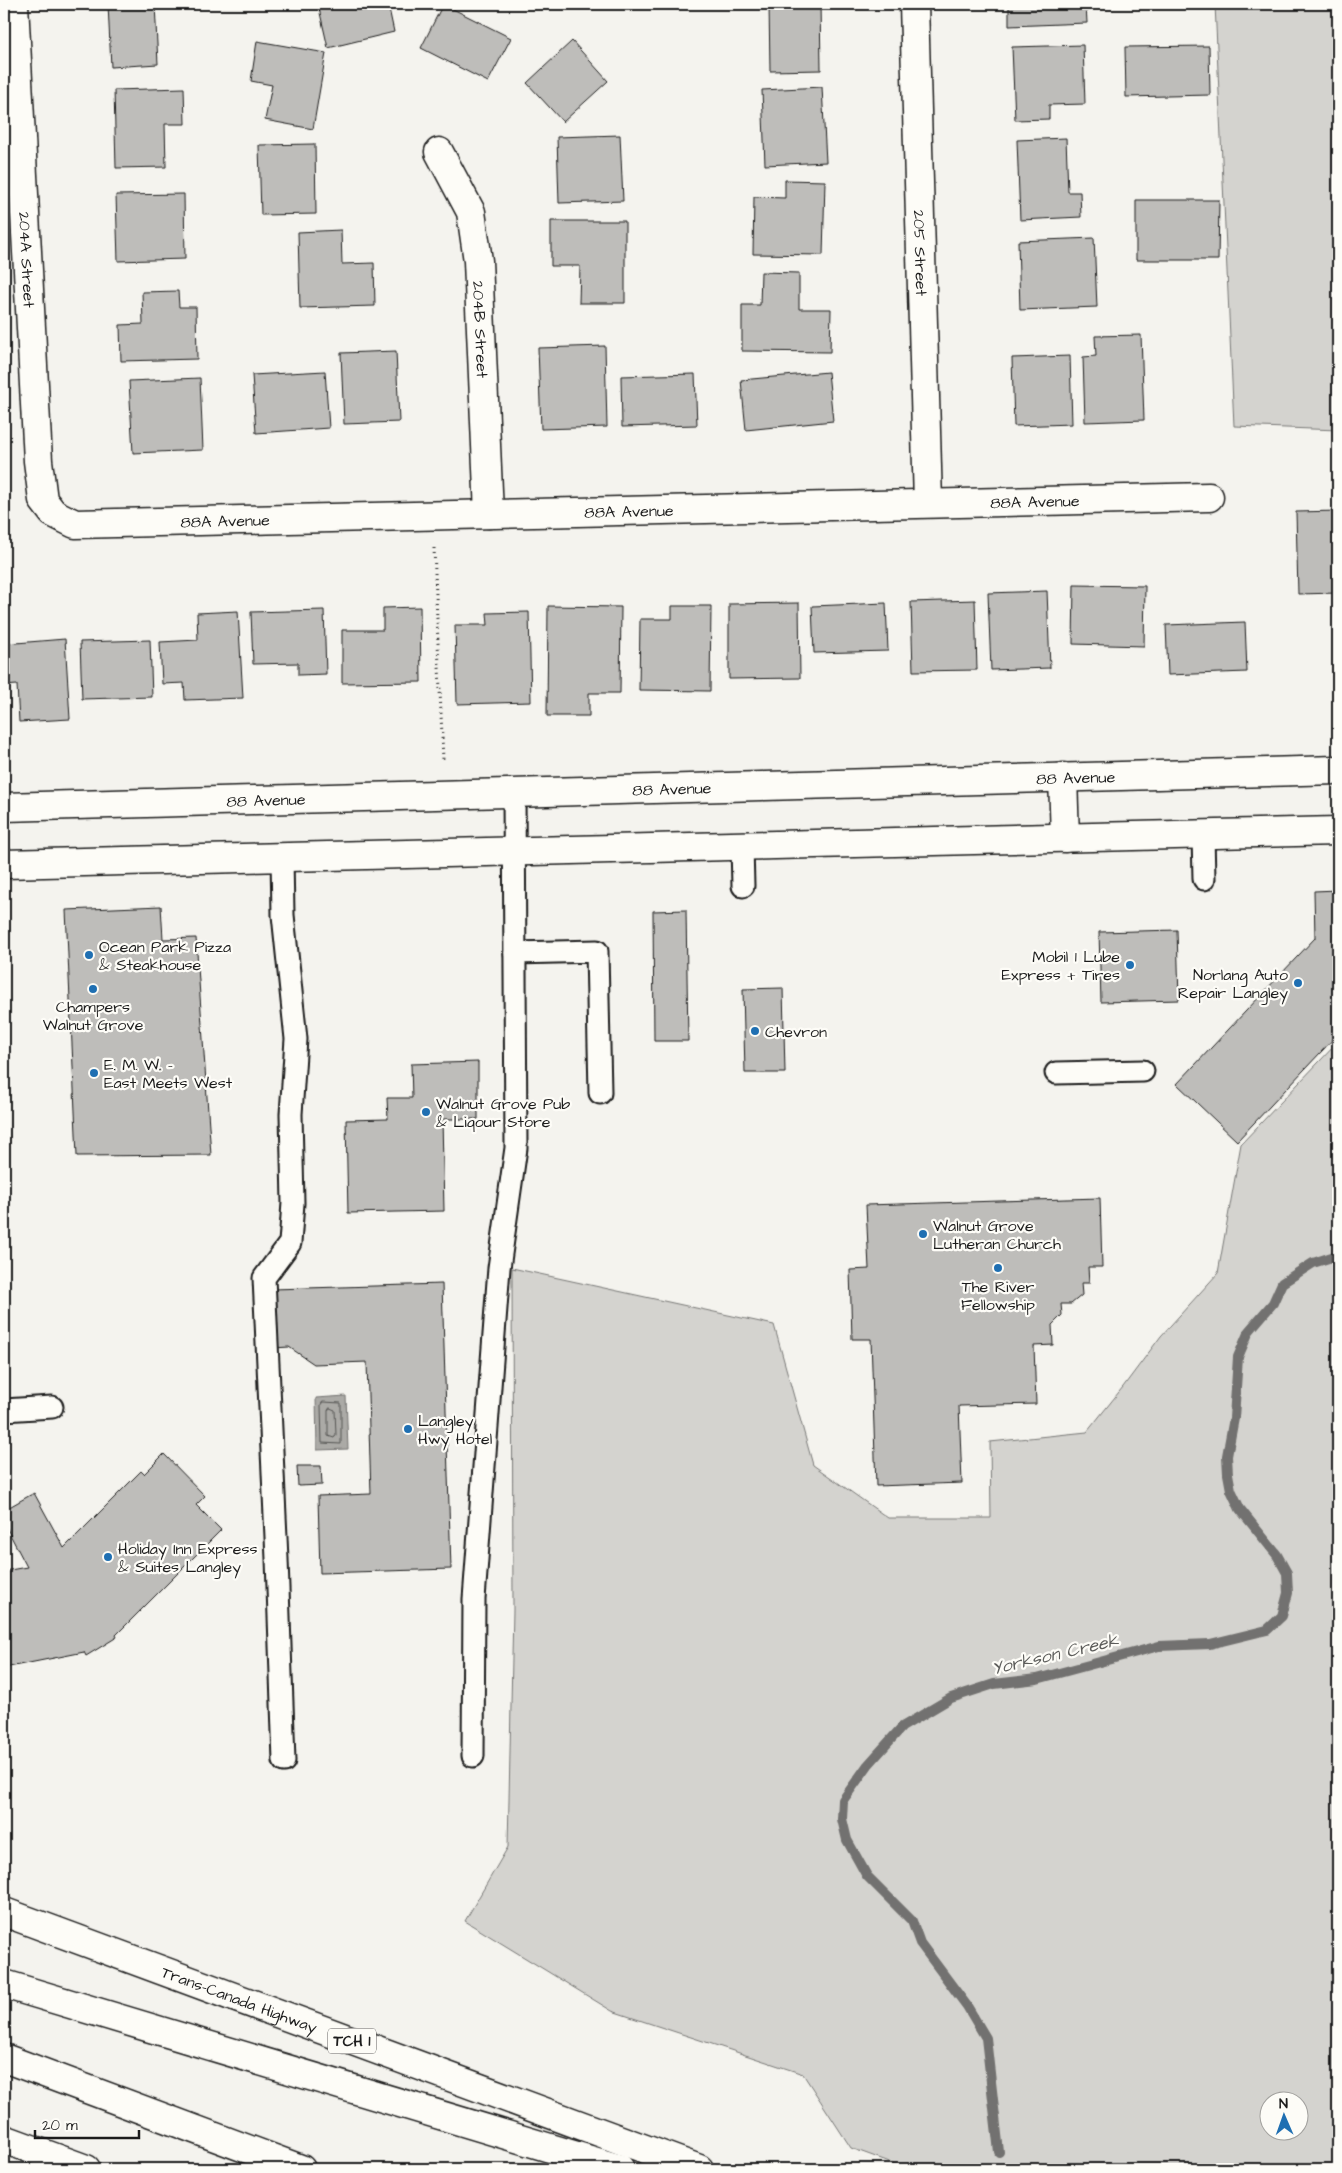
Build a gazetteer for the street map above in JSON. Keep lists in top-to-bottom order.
{
  "streets": {
    "main road": [
      "205 Street",
      "204A Street",
      "204B Street",
      "88A Avenue",
      "88 Avenue",
      "Trans-Canada Highway",
      "TCH 1"
    ]
  },
  "crossings": [
    ["205 Street", "88A Avenue"],
    ["204A Street", "88A Avenue"],
    ["204B Street", "88A Avenue"]
  ],
  "water": ["Yorkson Creek"],
  "places": [
    "Ocean Park Pizza & Steakhouse",
    "Mobil 1 Lube Express + Tires",
    "Norlang Auto Repair Langley",
    "Champers Walnut Grove",
    "Chevron",
    "E. M. W. - East Meets West",
    "Walnut Grove Pub & Liqour Store",
    "Walnut Grove Lutheran Church",
    "The River Fellowship",
    "Langley Hwy Hotel",
    "Holiday Inn Express & Suites Langley"
  ],
  "scale_bar": "20 m",
  "north": "top"
}
